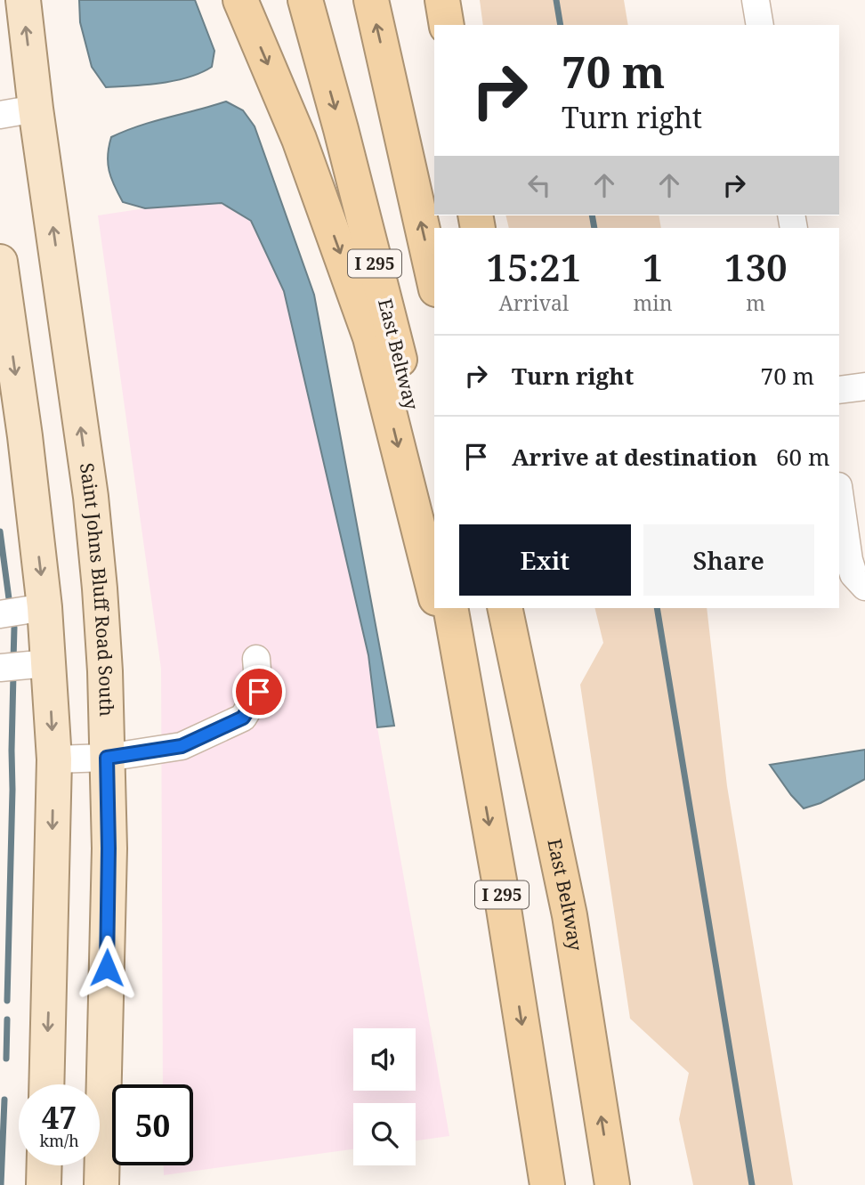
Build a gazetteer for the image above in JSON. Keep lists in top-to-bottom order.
{
  "streets": {
    "highway": ["I 295", "East Beltway"],
    "main road": ["Saint Johns Bluff Road South"]
  },
  "page": {
    "turn": ["70 m", "Turn right"],
    "eta": [
      "15:21",
      "Arrival",
      "1",
      "min",
      "130",
      "m"
    ],
    "list": [
      {
        "name": "Turn right",
        "value": "70 m"
      },
      {
        "name": "Arrive at destination",
        "value": "60 m"
      }
    ],
    "buttons": ["Exit", "Share"],
    "speed": "47 km/h",
    "limit": "50"
  }
}
